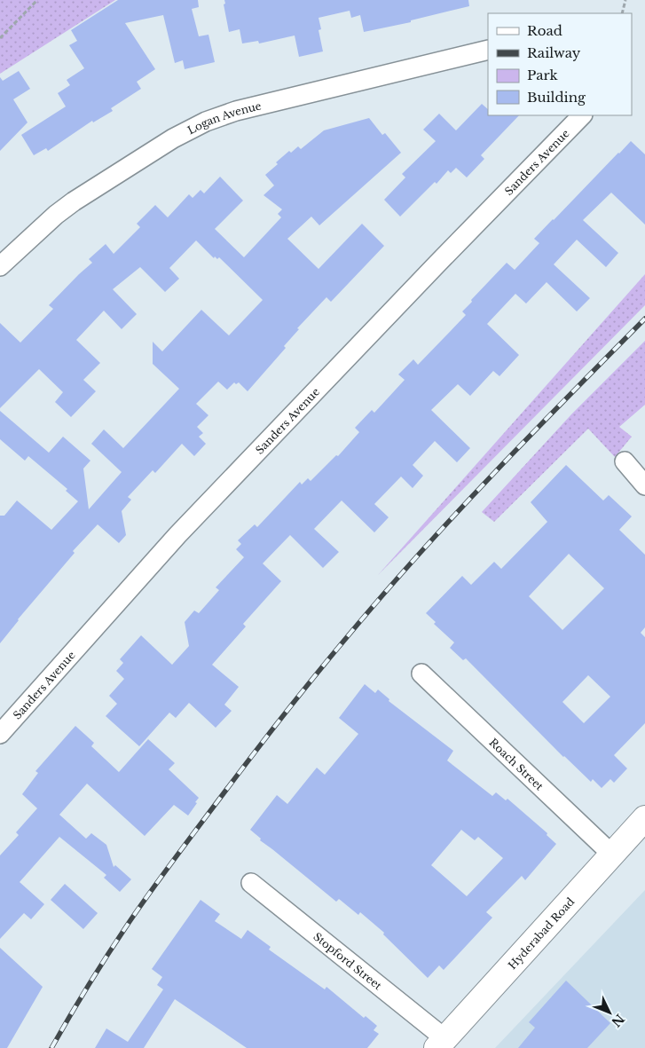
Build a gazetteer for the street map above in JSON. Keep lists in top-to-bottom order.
{
  "streets": {
    "main road": ["Hyderabad Road"],
    "street": [
      "Logan Avenue",
      "Sanders Avenue",
      "Roach Street",
      "Stopford Street"
    ]
  },
  "crossings": [
    ["Roach Street", "Hyderabad Road"],
    ["Hyderabad Road", "Stopford Street"]
  ],
  "legend": [
    "Road",
    "Railway",
    "Park",
    "Building"
  ],
  "north": "bottom right"
}
